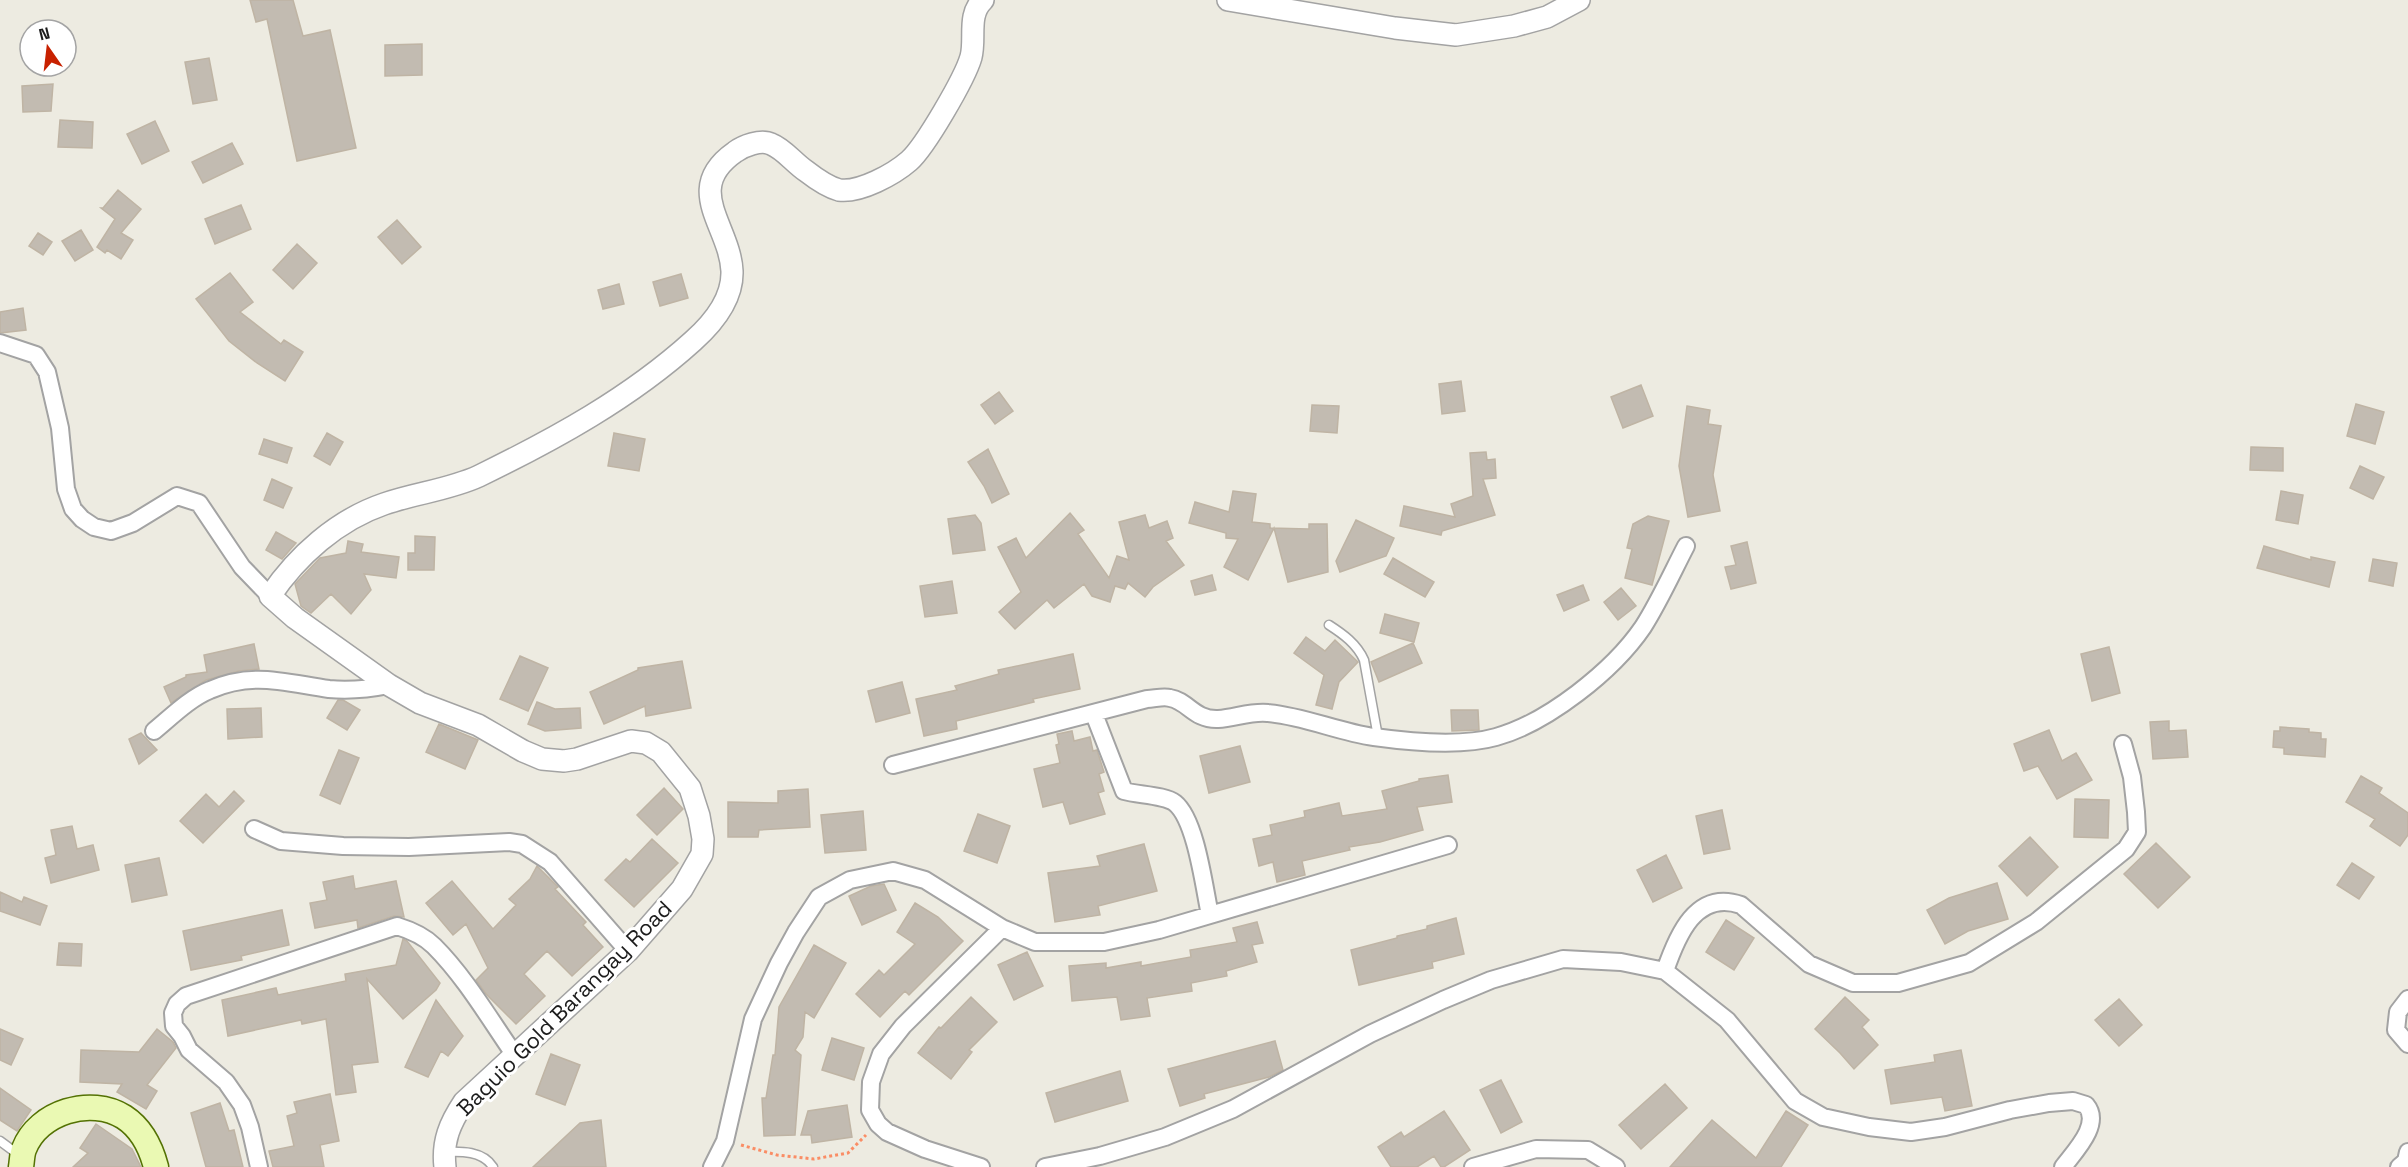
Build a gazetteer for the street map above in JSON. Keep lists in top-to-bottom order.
{
  "streets": {
    "street": ["Baguio Gold Barangay Road"]
  },
  "north": "top"
}
